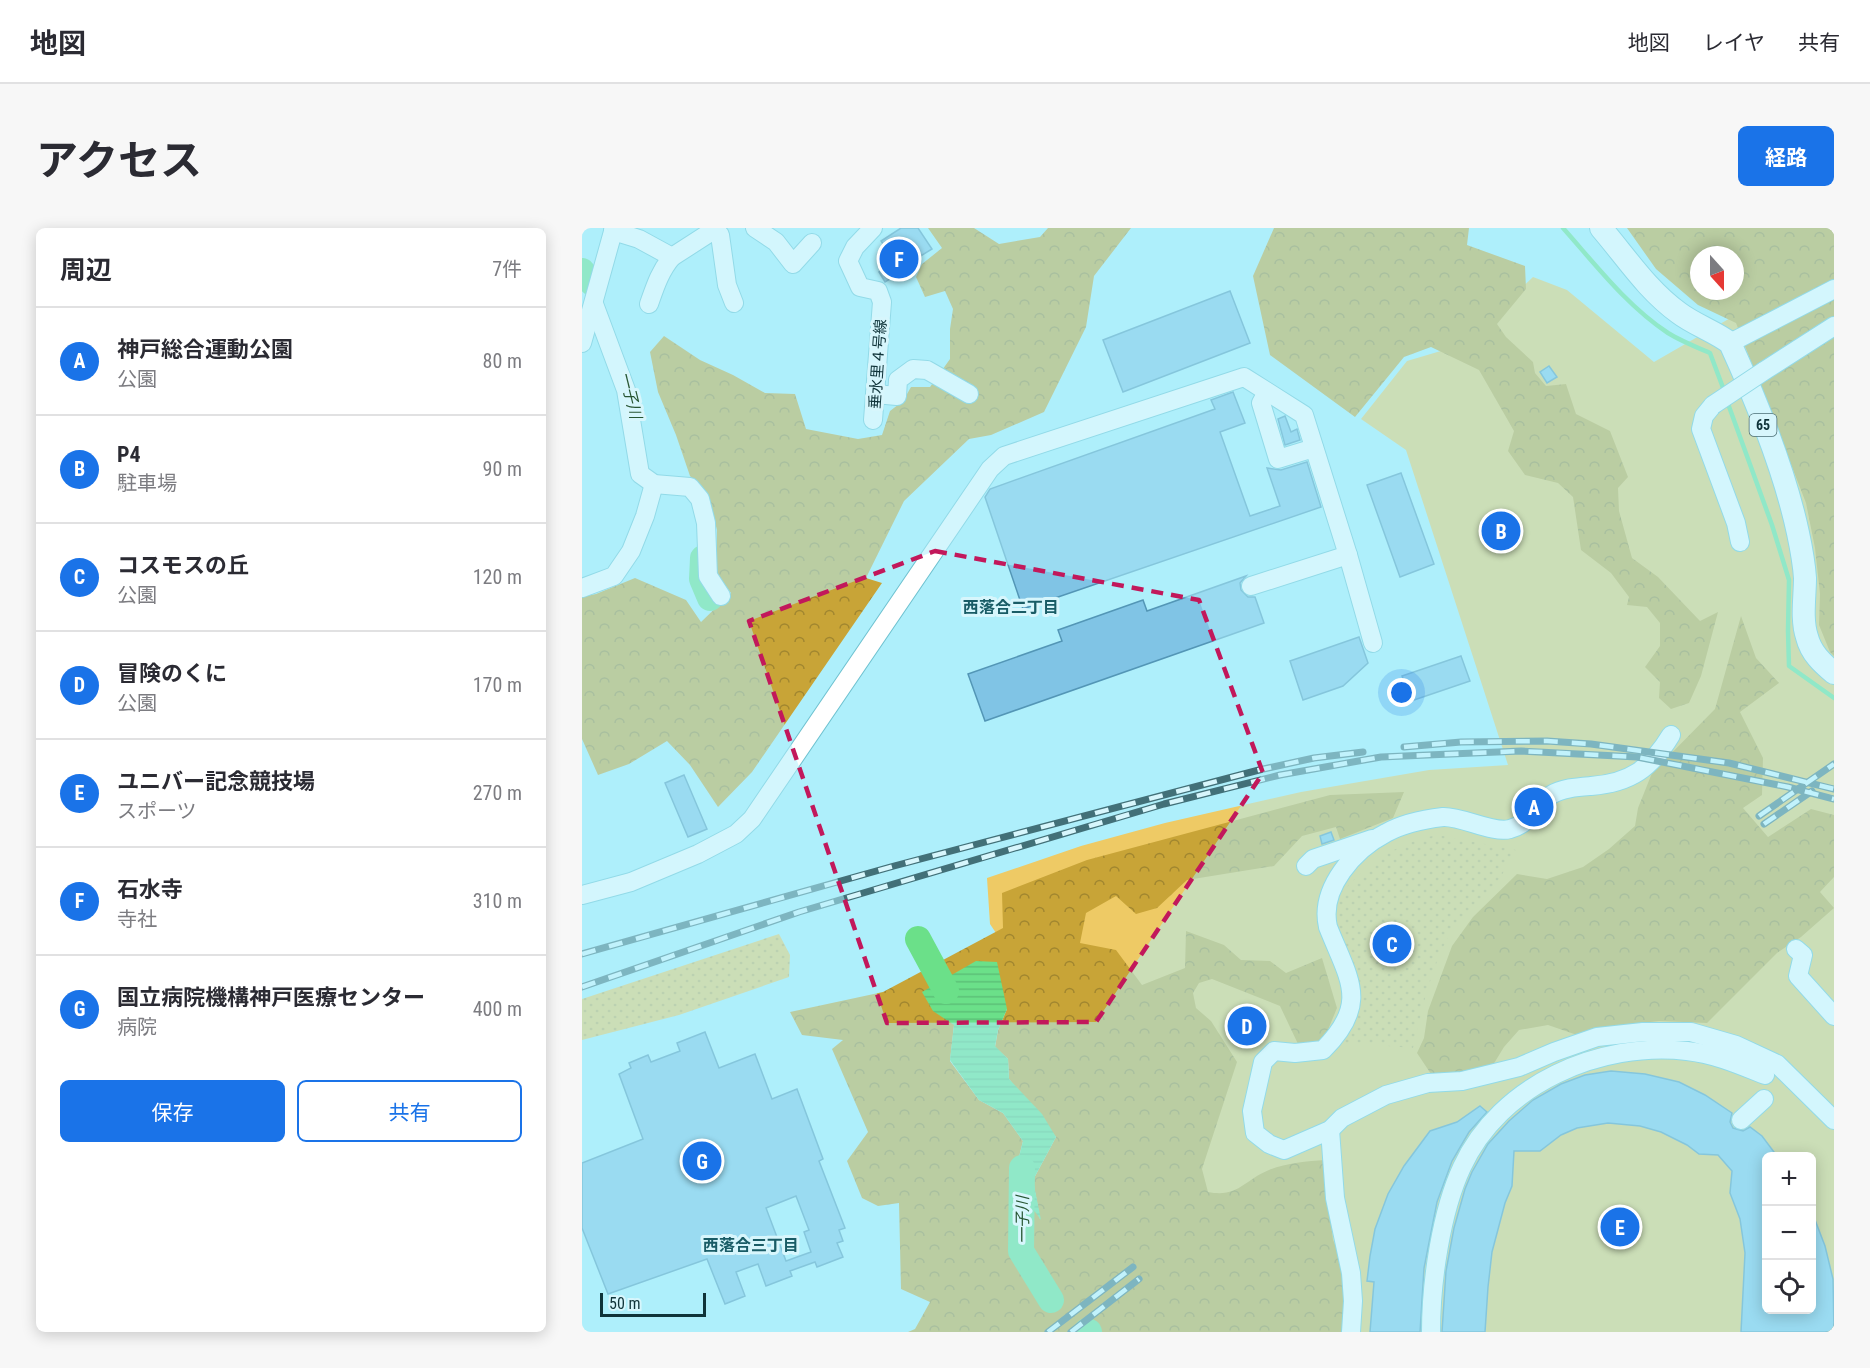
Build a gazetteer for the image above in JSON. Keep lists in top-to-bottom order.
{
  "streets": {
    "main road": ["65"],
    "street": ["垂水里４号線"]
  },
  "districts": ["西落合二丁目", "西落合三丁目"],
  "water": ["一子川"],
  "scale_bar": "50 m",
  "north": "bottom",
  "page": {
    "header": "地図",
    "nav": ["地図", "レイヤ", "共有"],
    "title": "アクセス",
    "buttons": [
      "経路",
      ["保存", "共有"]
    ],
    "heading": ["周辺", "7件"],
    "pins": [
      "F",
      "B",
      "A",
      "C",
      "D",
      "G",
      "E"
    ],
    "list": [
      {
        "mark": "A",
        "name": "神戸総合運動公園",
        "note": "公園",
        "value": "80 m"
      },
      {
        "mark": "B",
        "name": "P4",
        "note": "駐車場",
        "value": "90 m"
      },
      {
        "mark": "C",
        "name": "コスモスの丘",
        "note": "公園",
        "value": "120 m"
      },
      {
        "mark": "D",
        "name": "冒険のくに",
        "note": "公園",
        "value": "170 m"
      },
      {
        "mark": "E",
        "name": "ユニバー記念競技場",
        "note": "スポーツ",
        "value": "270 m"
      },
      {
        "mark": "F",
        "name": "石水寺",
        "note": "寺社",
        "value": "310 m"
      },
      {
        "mark": "G",
        "name": "国立病院機構神戸医療センター",
        "note": "病院",
        "value": "400 m"
      }
    ],
    "map_buttons": ["+", "−"],
    "scale": "50 m"
  }
}
